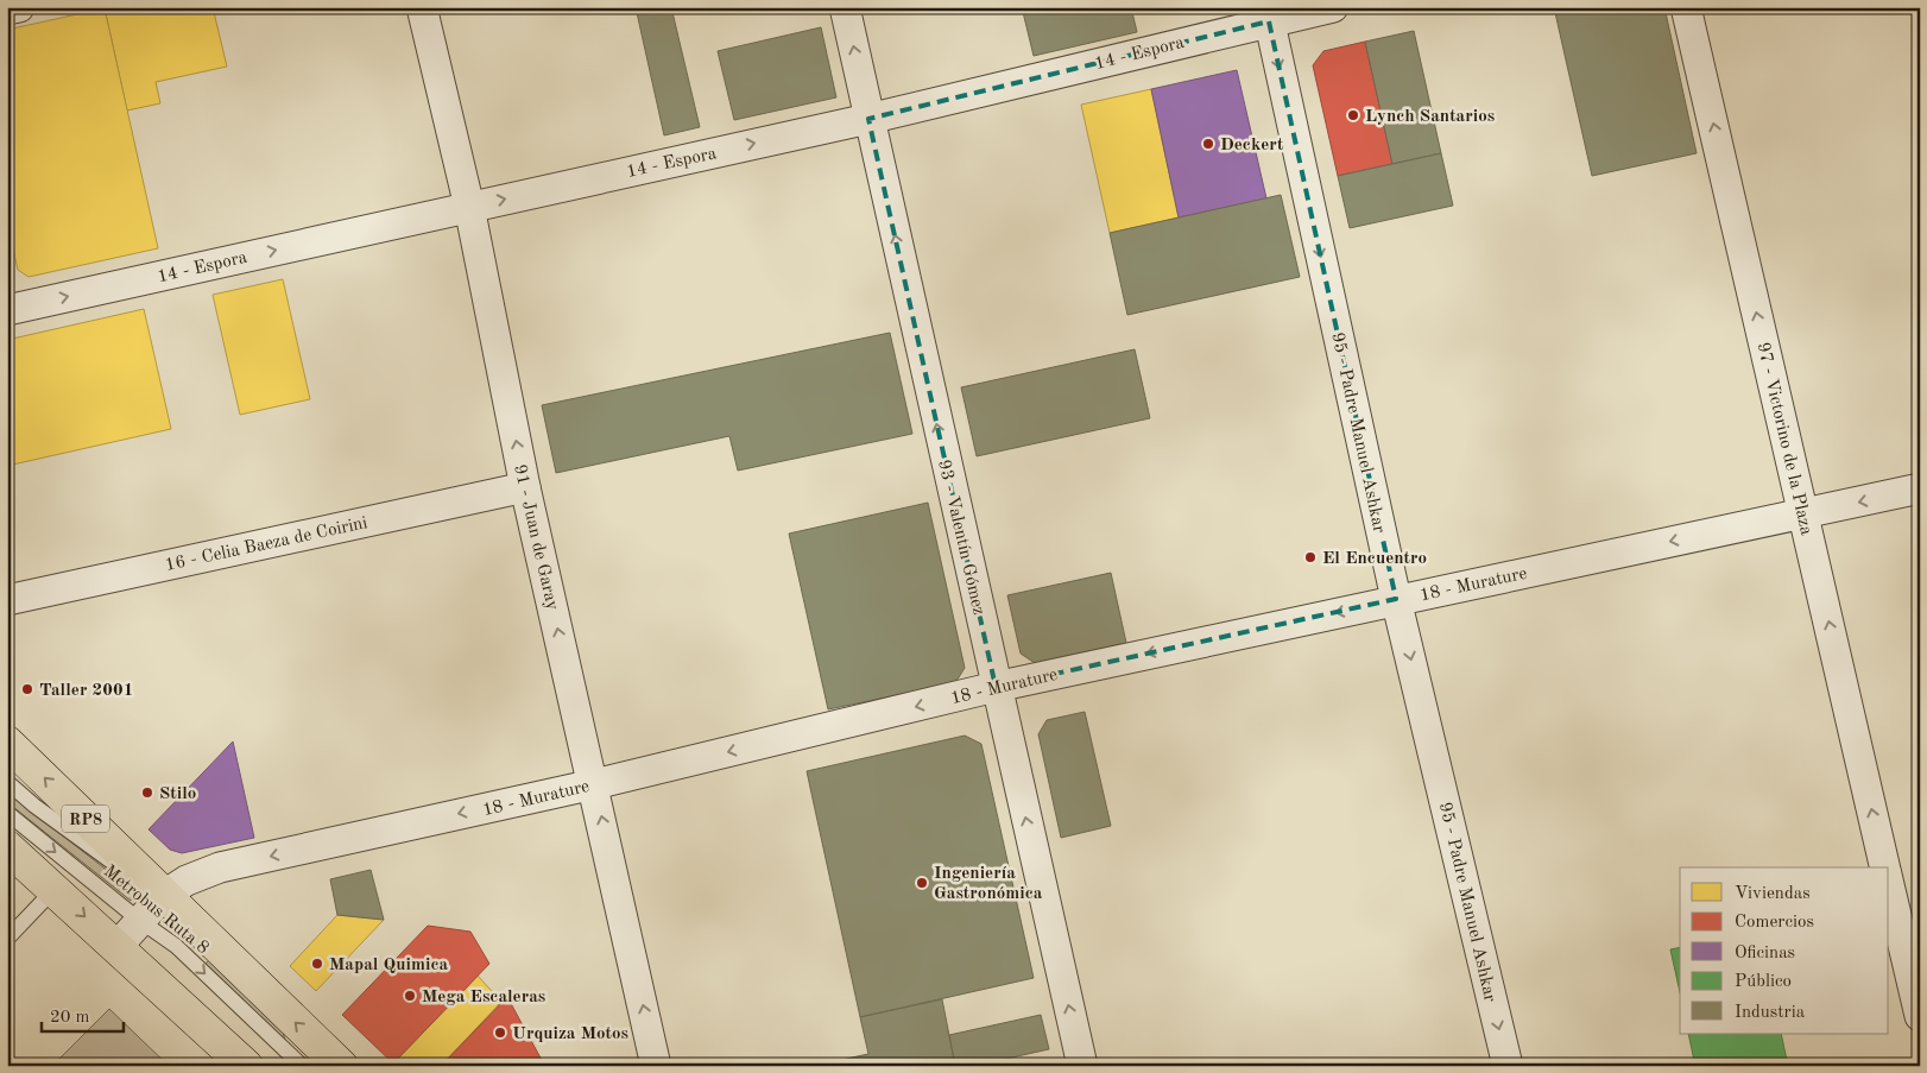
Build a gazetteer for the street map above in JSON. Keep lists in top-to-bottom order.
{
  "streets": {
    "main road": ["RP8"],
    "street": [
      "14 - Espora",
      "95 - Padre Manuel Ashkar",
      "97 - Victorino de la Plaza",
      "91 - Juan de Garay",
      "93 - Valentín Gómez",
      "16 - Celia Baeza de Coirini",
      "18 - Murature"
    ],
    "lane": ["Metrobus Ruta 8"]
  },
  "crossings": [
    ["14 - Espora", "95 - Padre Manuel Ashkar"],
    ["14 - Espora", "91 - Juan de Garay"],
    ["14 - Espora", "93 - Valentín Gómez"],
    ["95 - Padre Manuel Ashkar", "18 - Murature"],
    ["97 - Victorino de la Plaza", "18 - Murature"],
    ["91 - Juan de Garay", "16 - Celia Baeza de Coirini"],
    ["91 - Juan de Garay", "18 - Murature"],
    ["93 - Valentín Gómez", "18 - Murature"],
    ["18 - Murature", "RP8"],
    ["18 - Murature", "Metrobus Ruta 8"],
    ["RP8", "Metrobus Ruta 8"]
  ],
  "one_way": [
    "14 - Espora",
    "95 - Padre Manuel Ashkar",
    "97 - Victorino de la Plaza",
    "91 - Juan de Garay",
    "93 - Valentín Gómez",
    "18 - Murature"
  ],
  "places": [
    "Lynch Santarios",
    "Deckert",
    "El Encuentro",
    "Taller 2001",
    "Stilo",
    "Ingeniería Gastronómica",
    "Mapal Quimica",
    "Mega Escaleras",
    "Urquiza Motos"
  ],
  "legend": [
    "Viviendas",
    "Comercios",
    "Oficinas",
    "Público",
    "Industria"
  ],
  "scale_bar": "20 m"
}
